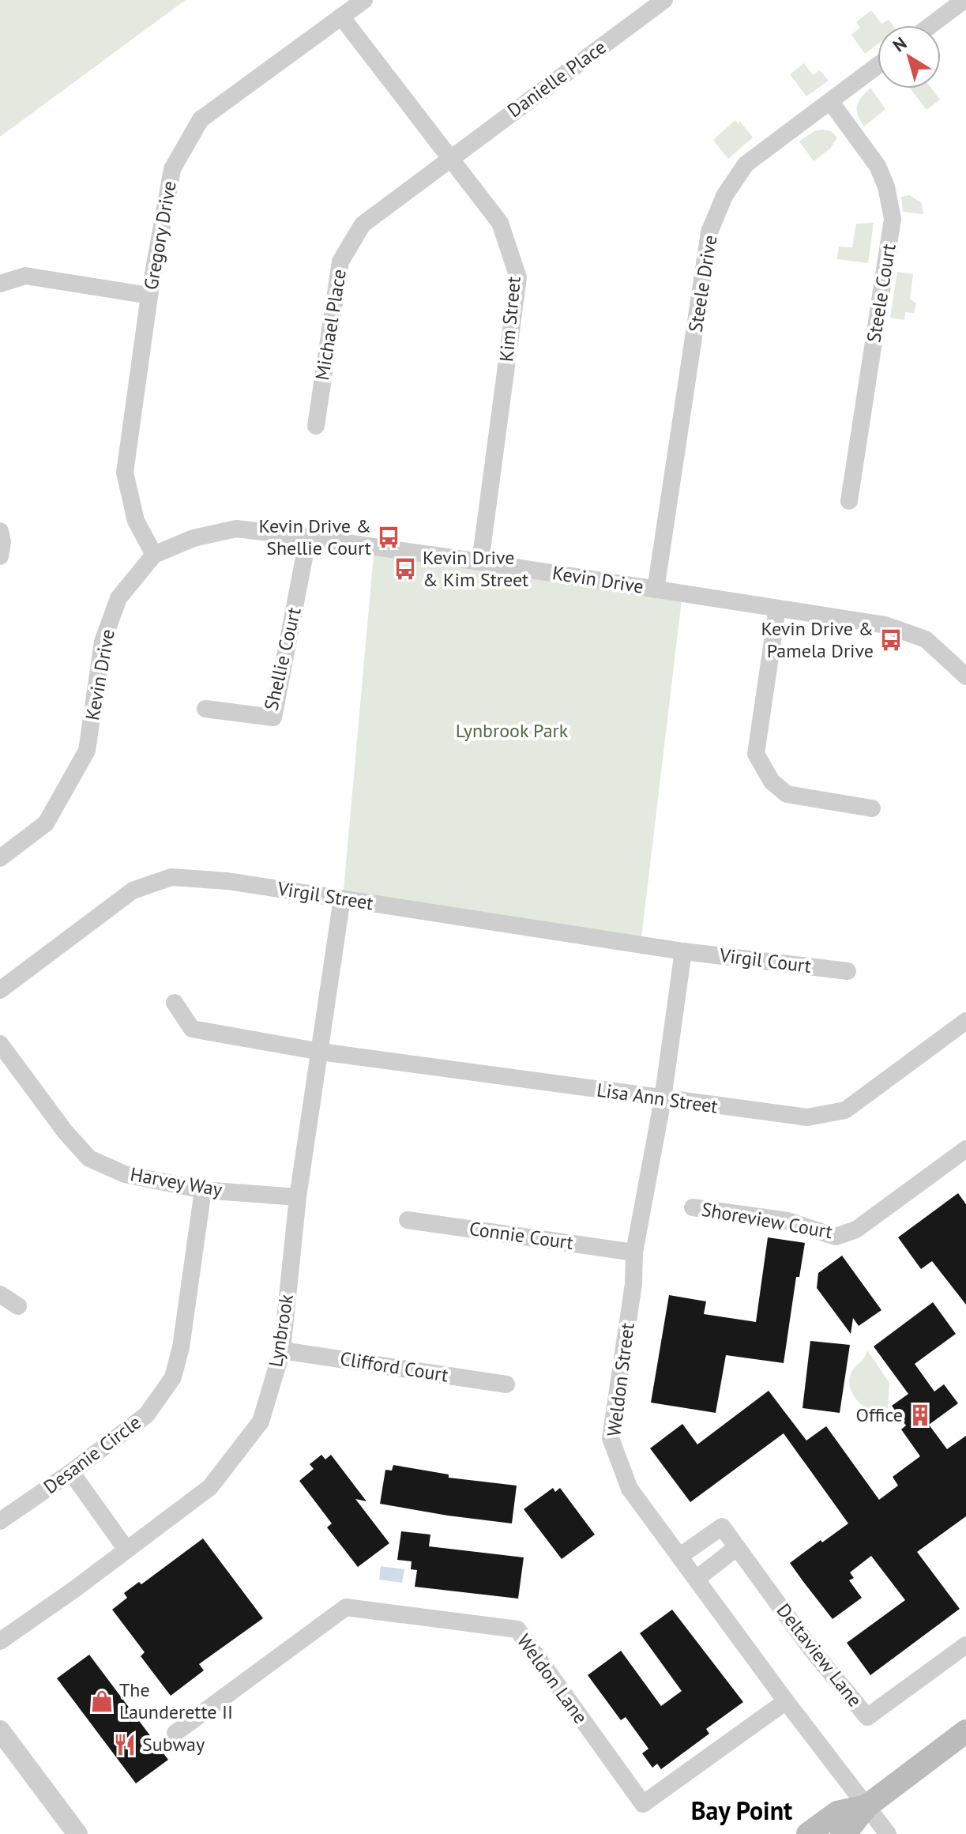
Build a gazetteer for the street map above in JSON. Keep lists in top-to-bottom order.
{
  "streets": {
    "street": [
      "Danielle Place",
      "Gregory Drive",
      "Steele Drive",
      "Steele Court",
      "Kim Street",
      "Michael Place",
      "Kevin Drive",
      "Shellie Court",
      "Virgil Street",
      "Virgil Court",
      "Lisa Ann Street",
      "Harvey Way",
      "Shoreview Court",
      "Connie Court",
      "Lynbrook",
      "Clifford Court",
      "Weldon Street",
      "Desanie Circle",
      "Deltaview Lane",
      "Weldon Lane"
    ]
  },
  "crossings": [
    ["Danielle Place", "Kim Street"],
    ["Danielle Place", "Michael Place"],
    ["Gregory Drive", "Kim Street"],
    ["Gregory Drive", "Kevin Drive"],
    ["Steele Drive", "Steele Court"],
    ["Steele Drive", "Kevin Drive"],
    ["Kim Street", "Michael Place"],
    ["Kim Street", "Kevin Drive"],
    ["Kevin Drive", "Shellie Court"],
    ["Virgil Street", "Virgil Court"],
    ["Virgil Street", "Lynbrook"],
    ["Virgil Street", "Weldon Street"],
    ["Virgil Court", "Weldon Street"],
    ["Lisa Ann Street", "Lynbrook"],
    ["Lisa Ann Street", "Weldon Street"],
    ["Harvey Way", "Lynbrook"],
    ["Harvey Way", "Desanie Circle"],
    ["Connie Court", "Weldon Street"],
    ["Lynbrook", "Clifford Court"],
    ["Weldon Street", "Deltaview Lane"],
    ["Weldon Street", "Weldon Lane"]
  ],
  "districts": ["Bay Point"],
  "parks": ["Lynbrook Park"],
  "places": {
    "bus stop": ["Kevin Drive & Shellie Court", "Kevin Drive & Kim Street", "Kevin Drive & Pamela Drive"],
    "building": ["Office"],
    "shop": ["The Launderette II"],
    "restaurant": ["Subway"]
  },
  "north": "top left"
}
